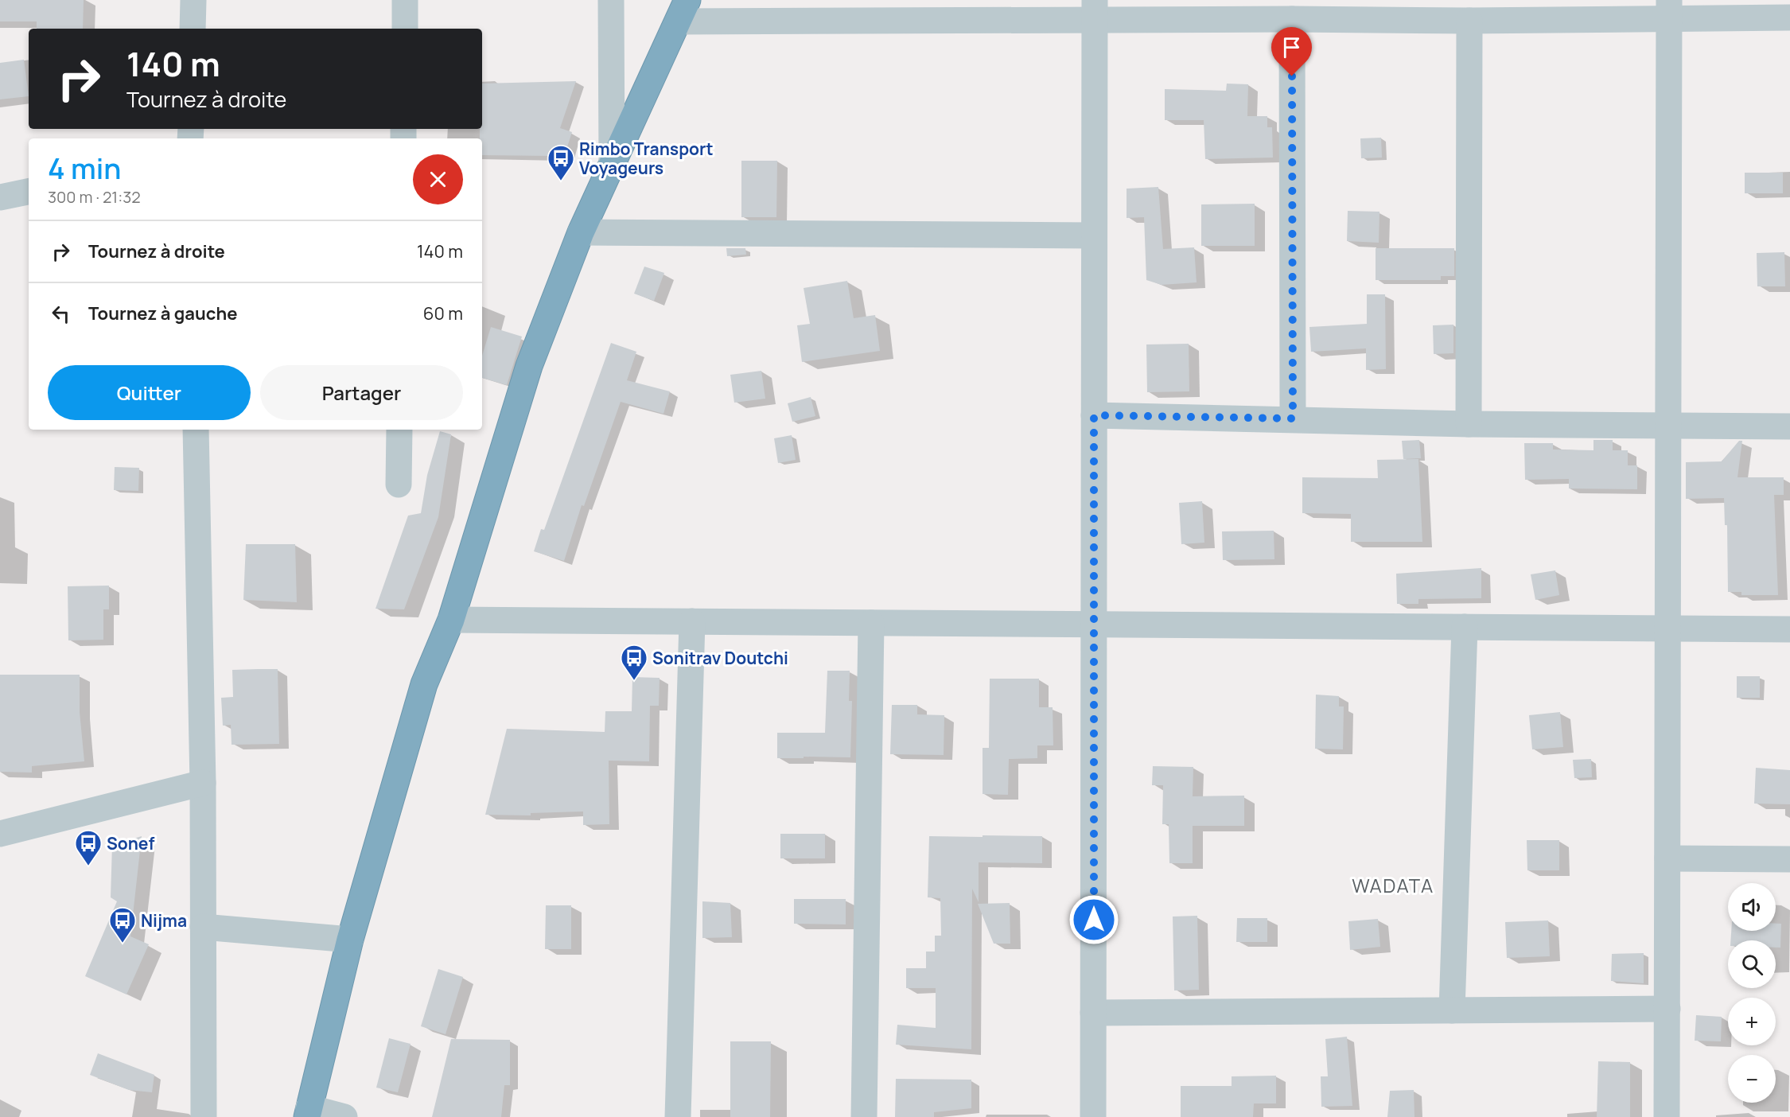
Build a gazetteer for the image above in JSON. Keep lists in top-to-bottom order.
{
  "districts": ["WADATA"],
  "places": {
    "bus stop": [
      "Rimbo Transport Voyageurs",
      "Sonitrav Doutchi",
      "Sonef",
      "Nijma"
    ]
  },
  "page": {
    "turn": ["140 m", "Tournez à droite"],
    "heading": ["4 min", "300 m · 21:32"],
    "list": [
      {
        "name": "Tournez à droite",
        "value": "140 m"
      },
      {
        "name": "Tournez à gauche",
        "value": "60 m"
      }
    ],
    "buttons": ["Quitter", "Partager"],
    "map_buttons": ["+", "−"]
  }
}
